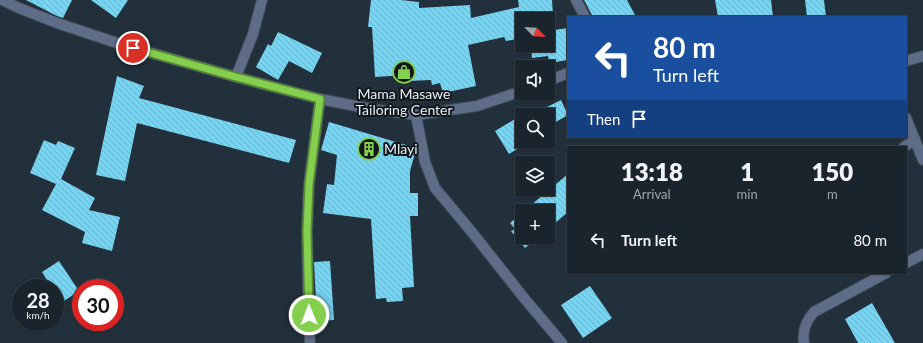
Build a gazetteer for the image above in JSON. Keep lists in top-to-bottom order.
{
  "places": {
    "shop": ["Mama Masawe Tailoring Center"],
    "building": ["Mlayi"]
  },
  "north": "bottom right",
  "page": {
    "map_buttons": "+",
    "turn": ["80 m", "Turn left"],
    "then": "Then",
    "eta": [
      "13:18",
      "Arrival",
      "1",
      "min",
      "150",
      "m"
    ],
    "list": [
      {
        "name": "Turn left",
        "value": "80 m"
      }
    ],
    "speed": "28 km/h",
    "limit": "30"
  }
}
